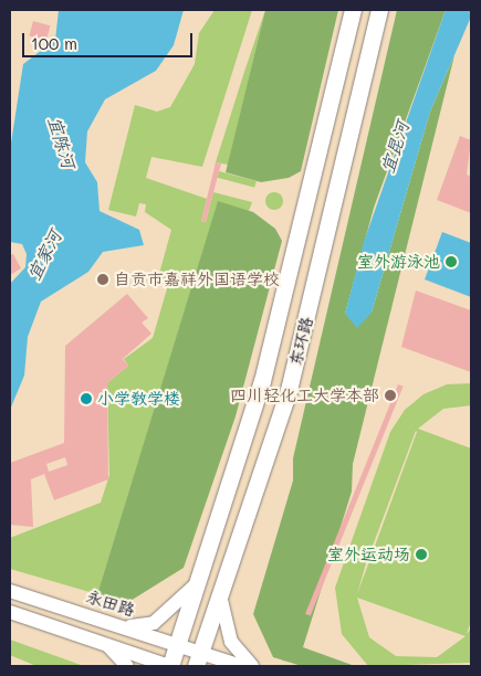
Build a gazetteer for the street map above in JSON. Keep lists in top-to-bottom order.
{
  "streets": {
    "highway": ["东环路"],
    "main road": ["永田路"]
  },
  "crossings": [
    ["东环路", "永田路"]
  ],
  "water": ["宜陈河", "宜昆河", "宜家河"],
  "places": [
    "室外游泳池",
    "自贡市嘉祥外国语学校",
    "四川轻化工大学本部",
    "小学教学楼",
    "室外运动场"
  ],
  "scale_bar": "100 m"
}
